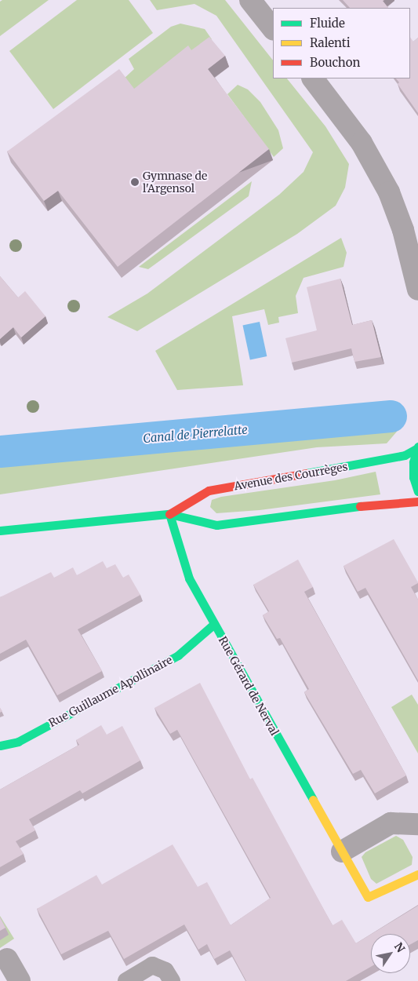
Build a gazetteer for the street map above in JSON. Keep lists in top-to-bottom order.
{
  "streets": {
    "street": ["Avenue des Courrèges", "Rue Gérard de Nerval", "Rue Guillaume Apollinaire"]
  },
  "crossings": [
    ["Avenue des Courrèges", "Rue Gérard de Nerval"],
    ["Rue Gérard de Nerval", "Rue Guillaume Apollinaire"]
  ],
  "water": ["Canal de Pierrelatte"],
  "places": ["Gymnase de l'Argensol"],
  "legend": ["Fluide", "Ralenti", "Bouchon"],
  "north": "top right"
}
